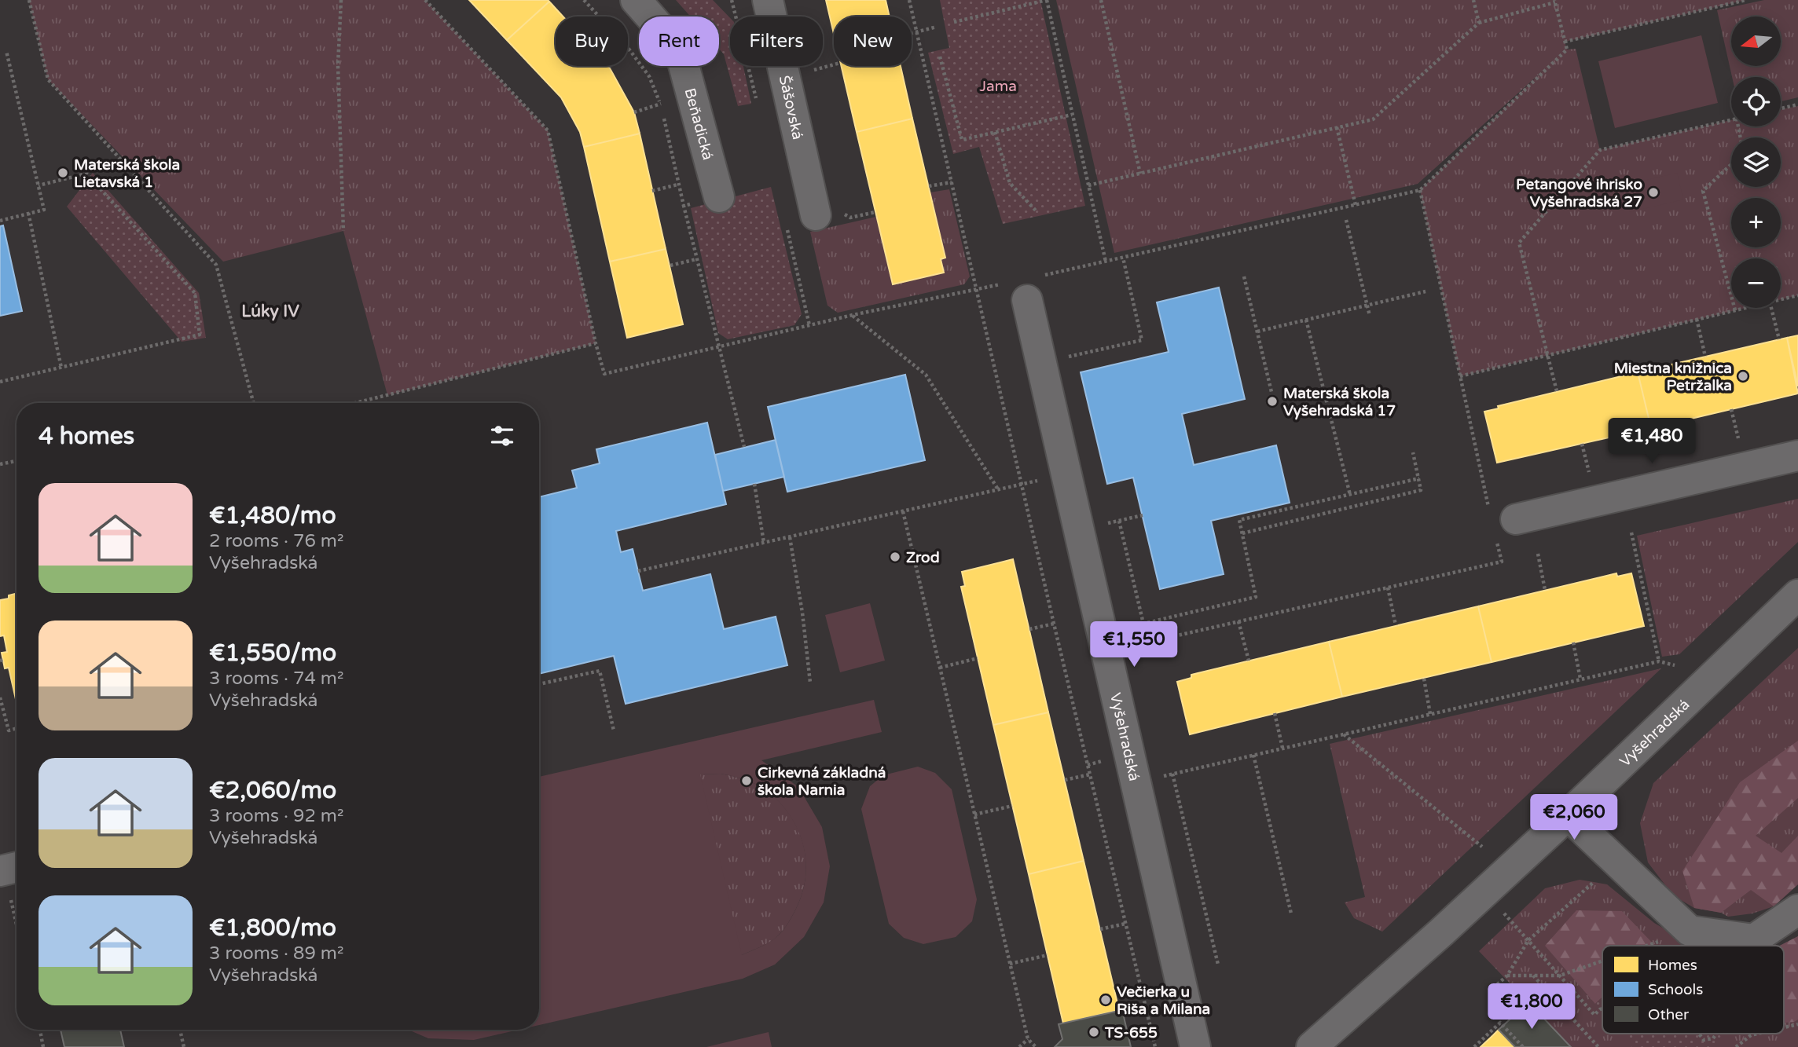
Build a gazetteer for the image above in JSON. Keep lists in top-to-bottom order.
{
  "streets": {
    "street": ["Šášovská", "Beňadická", "Vyšehradská"]
  },
  "districts": ["Lúky IV"],
  "parks": ["Jama"],
  "places": [
    "Materská škola Lietavská 1",
    "Petangové ihrisko Vyšehradská 27",
    "Miestna knižnica Petržalka",
    "Materská škola Vyšehradská 17",
    "Zrod",
    "Cirkevná základná škola Narnia",
    "Večierka u Riša a Milana",
    "TS-655"
  ],
  "legend": ["Homes", "Schools", "Other"],
  "north": "left",
  "page": {
    "map_buttons": ["+", "−"],
    "chip": [
      "Buy",
      "Rent",
      "Filters",
      "New"
    ],
    "heading": "4 homes",
    "price": [
      "€1,480",
      "€1,550",
      "€2,060",
      "€1,800"
    ],
    "list": [
      {
        "name": "€1,480/mo",
        "note": "2 rooms · 76 m² · Vyšehradská"
      },
      {
        "name": "€1,550/mo",
        "note": "3 rooms · 74 m² · Vyšehradská"
      },
      {
        "name": "€2,060/mo",
        "note": "3 rooms · 92 m² · Vyšehradská"
      },
      {
        "name": "€1,800/mo",
        "note": "3 rooms · 89 m² · Vyšehradská"
      }
    ]
  }
}
